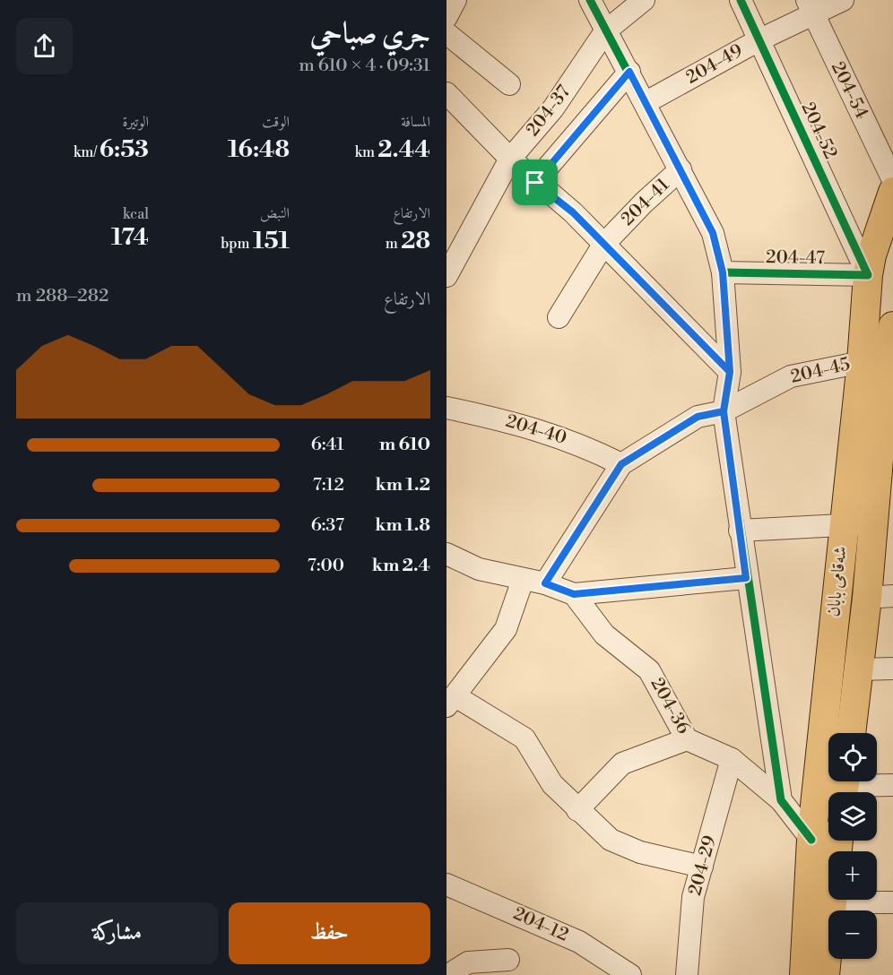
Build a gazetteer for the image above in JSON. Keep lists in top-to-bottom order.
{
  "streets": {
    "main road": ["شەقامی بابان"],
    "street": [
      "204-49",
      "204-54",
      "204-37",
      "204-52",
      "204-41",
      "204-47",
      "204-45",
      "204-40",
      "204-36",
      "204-29",
      "204-12"
    ]
  },
  "crossings": [
    ["204-49", "204-54"],
    ["204-49", "204-52"],
    ["204-52", "204-47"],
    ["204-52", "شەقامی بابان"],
    ["204-47", "شەقامی بابان"],
    ["204-45", "204-40"],
    ["204-45", "شەقامی بابان"],
    ["شەقامی بابان", "204-36"],
    ["204-36", "204-29"]
  ],
  "page": {
    "heading": ["جري صباحي", "09:31 · 4 × 610 m"],
    "stats": [
      ["المسافة", "2.44 km"],
      ["الوقت", "16:48"],
      ["الوتيرة", "6:53 /km"],
      ["الارتفاع", "28 m"],
      ["النبض", "151 bpm"],
      ["kcal", "174"]
    ],
    "chart": ["الارتفاع", "282–288 m"],
    "list": [
      {
        "name": "610 m",
        "note": "6:41"
      },
      {
        "name": "1.2 km",
        "note": "7:12"
      },
      {
        "name": "1.8 km",
        "note": "6:37"
      },
      {
        "name": "2.4 km",
        "note": "7:00"
      }
    ],
    "map_buttons": ["+", "−"],
    "buttons": ["حفظ", "مشاركة"]
  }
}
